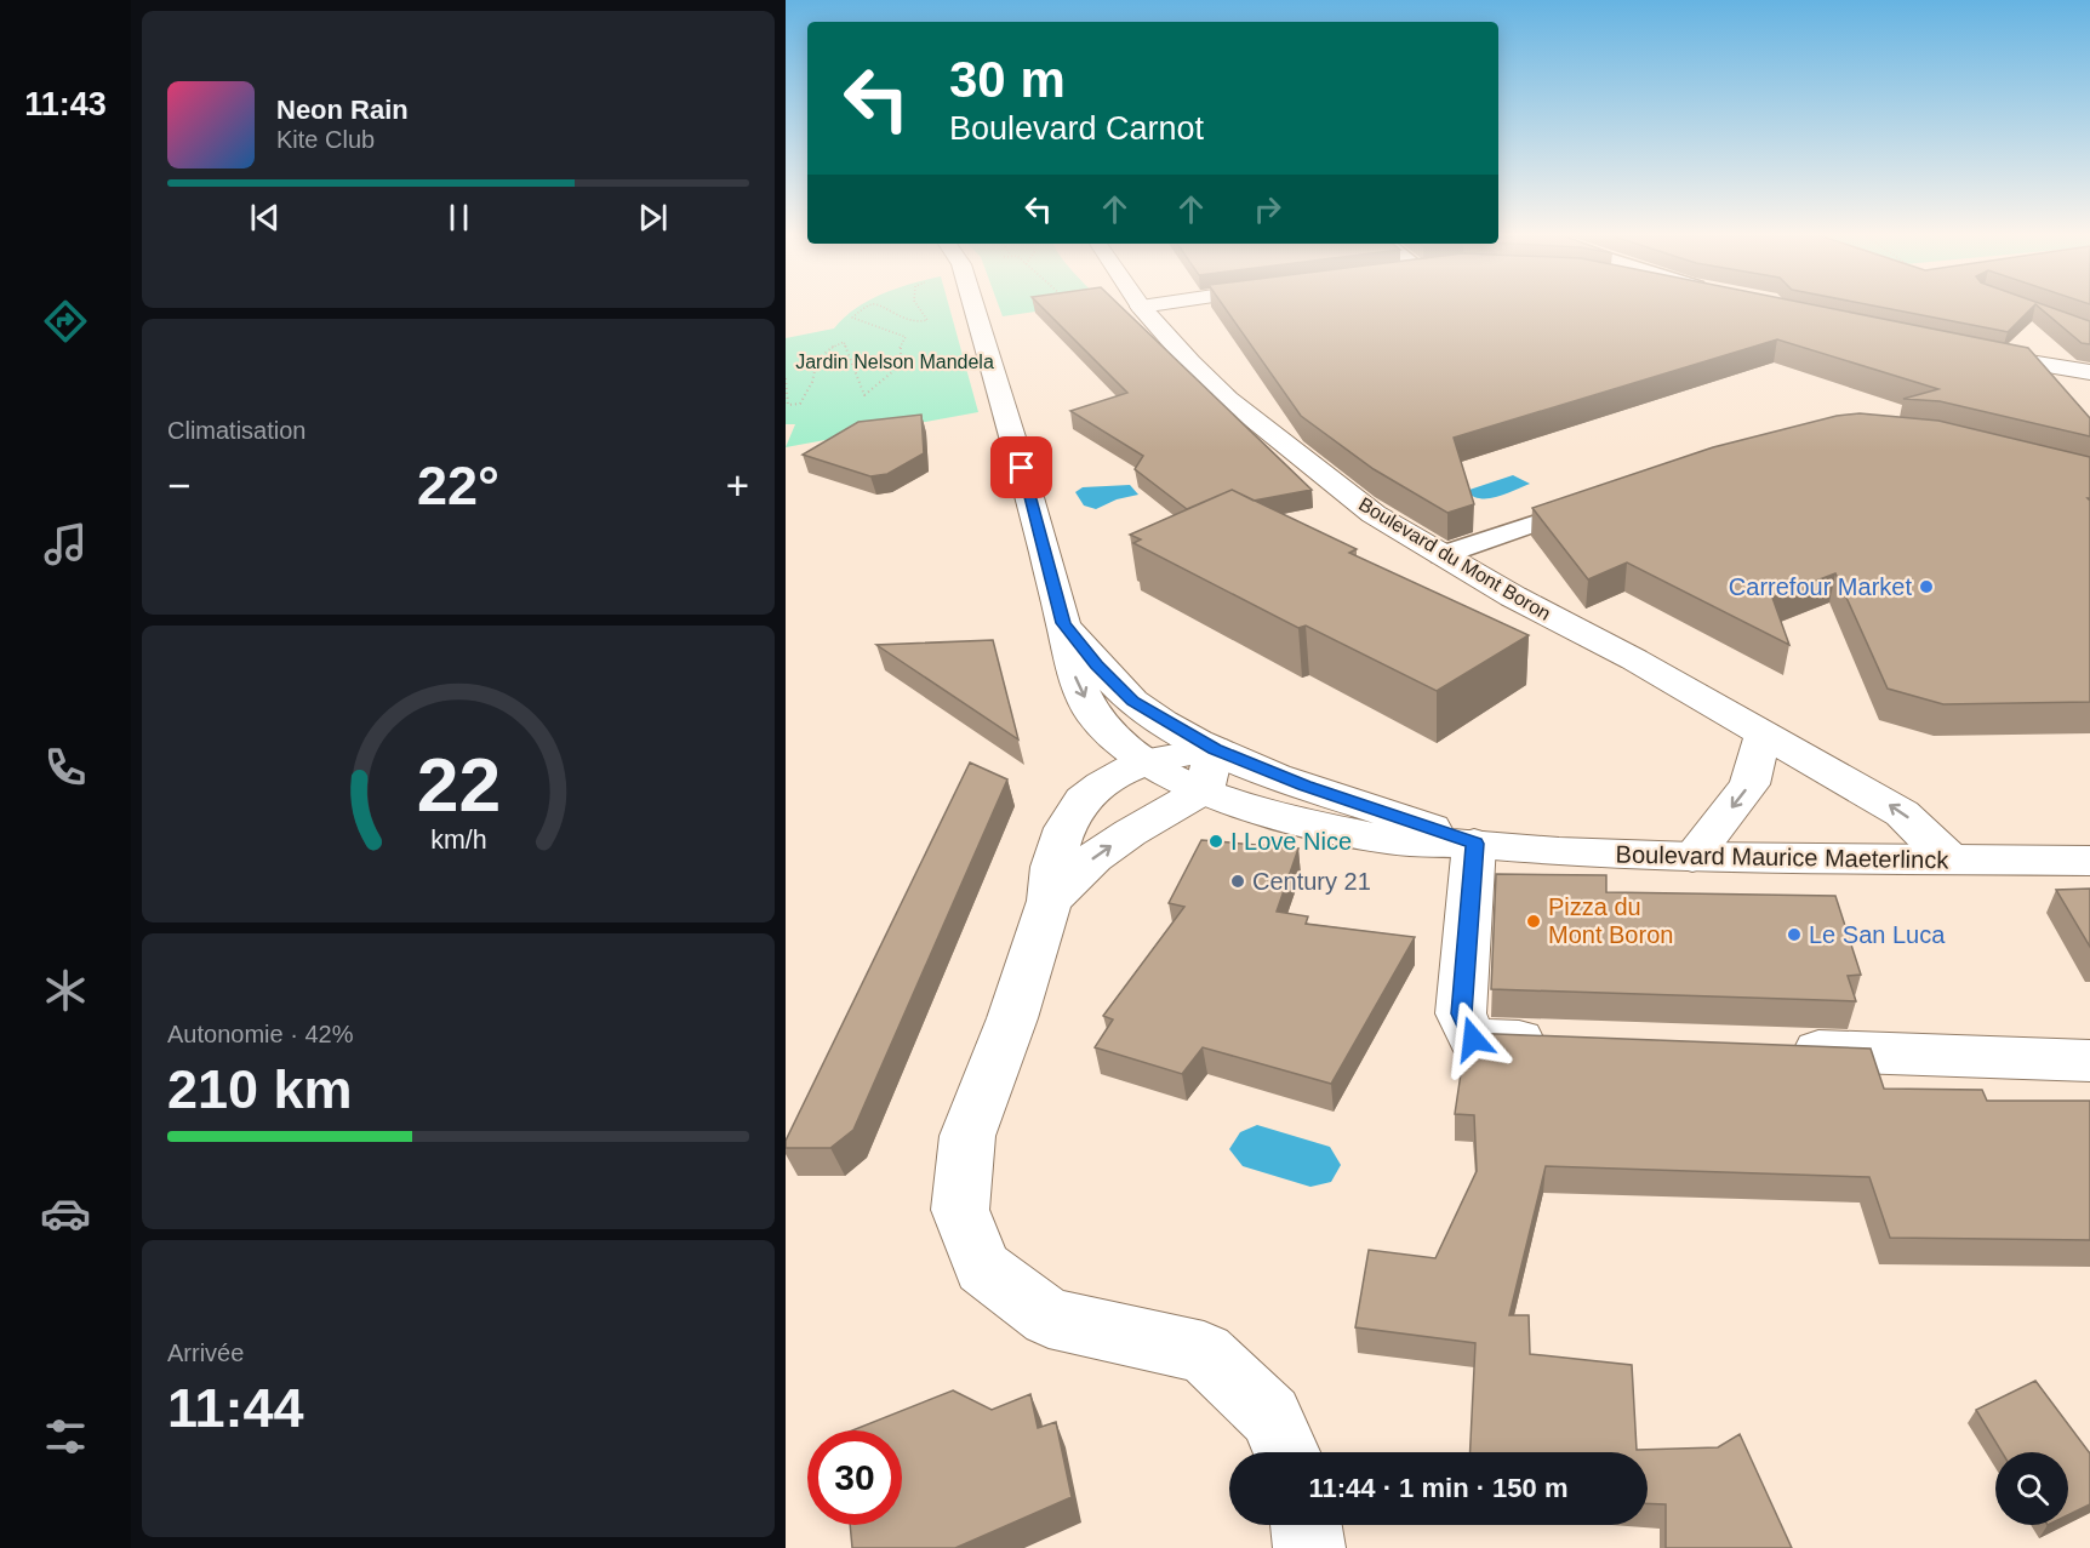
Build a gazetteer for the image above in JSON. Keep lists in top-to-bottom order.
{
  "streets": {
    "street": ["Boulevard du Mont Boron", "Boulevard Maurice Maeterlinck"]
  },
  "crossings": [
    ["Boulevard du Mont Boron", "Boulevard Maurice Maeterlinck"]
  ],
  "parks": ["Jardin Nelson Mandela"],
  "places": [
    "Carrefour Market",
    "I Love Nice",
    "Century 21",
    "Pizza du Mont Boron",
    "Le San Luca"
  ],
  "page": {
    "tabs": "11:43",
    "turn": ["30 m", "Boulevard Carnot"],
    "song": ["Neon Rain", "Kite Club"],
    "tile": [
      "Climatisation",
      ["Autonomie · 42%", "210 km"],
      ["Arrivée", "11:44"]
    ],
    "heat": ["−", "22°", "+"],
    "limit": "30",
    "trip": "11:44 · 1 min · 150 m",
    "gauge": ["22", "km/h"]
  }
}
